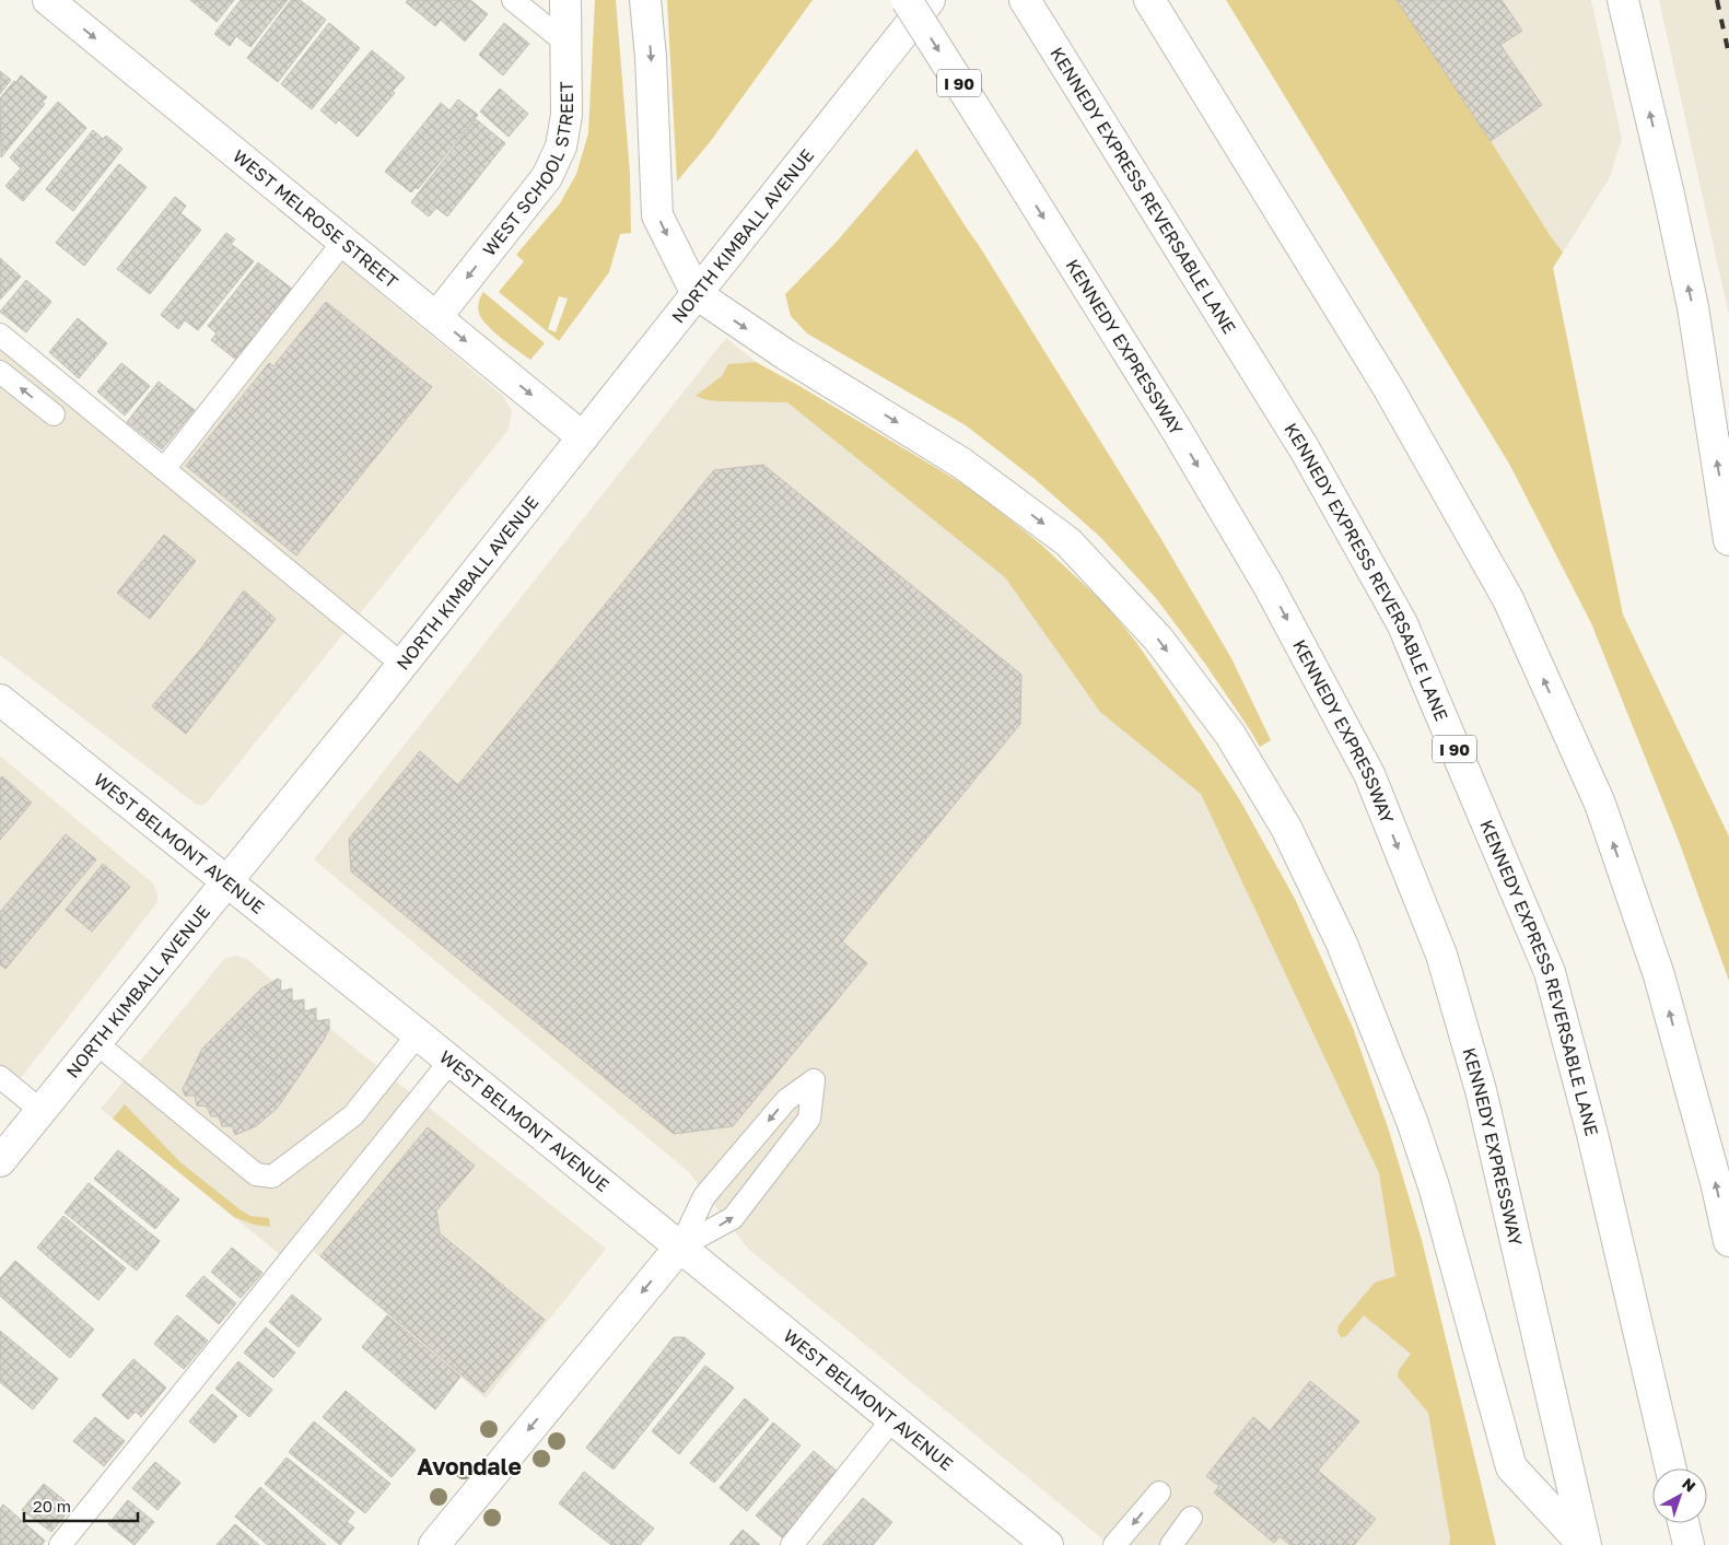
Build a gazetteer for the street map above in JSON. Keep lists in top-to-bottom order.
{
  "streets": {
    "main road": [
      "I 90",
      "WEST SCHOOL STREET",
      "KENNEDY EXPRESS REVERSABLE LANE",
      "WEST MELROSE STREET",
      "NORTH KIMBALL AVENUE",
      "KENNEDY EXPRESSWAY",
      "WEST BELMONT AVENUE"
    ]
  },
  "crossings": [
    ["WEST SCHOOL STREET", "WEST MELROSE STREET"],
    ["WEST MELROSE STREET", "NORTH KIMBALL AVENUE"],
    ["NORTH KIMBALL AVENUE", "WEST BELMONT AVENUE"]
  ],
  "one_way": ["WEST SCHOOL STREET", "WEST MELROSE STREET"],
  "districts": ["Avondale"],
  "scale_bar": "20 m",
  "north": "top right"
}
